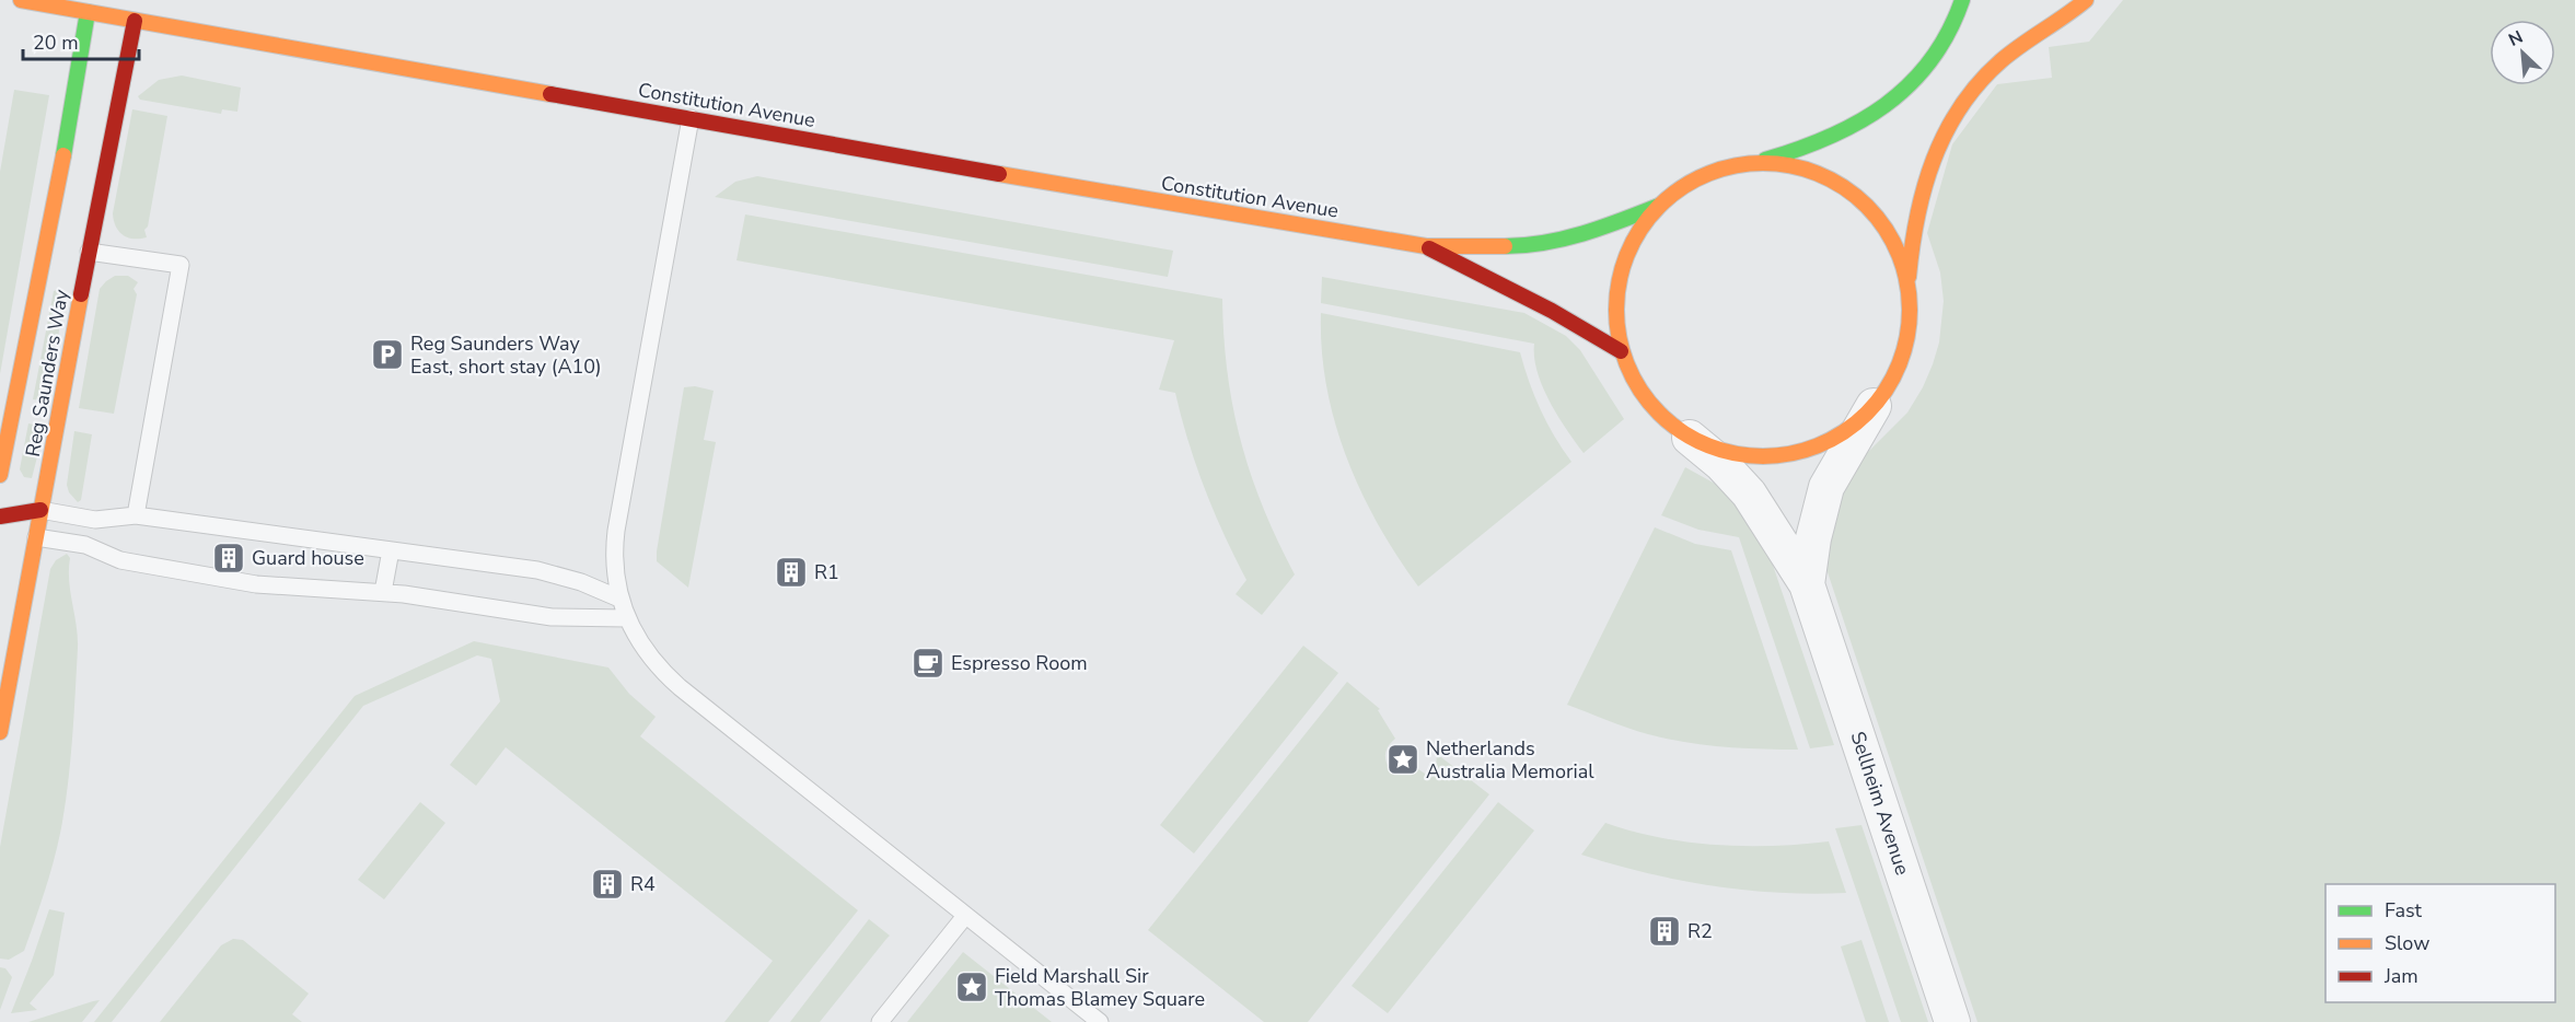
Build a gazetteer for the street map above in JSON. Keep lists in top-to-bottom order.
{
  "streets": {
    "street": ["Constitution Avenue", "Reg Saunders Way", "Sellheim Avenue"]
  },
  "crossings": [
    ["Constitution Avenue", "Reg Saunders Way"]
  ],
  "places": {
    "parking": ["Reg Saunders Way East, short stay (A10)"],
    "building": [
      "Guard house",
      "R1",
      "R4",
      "R2"
    ],
    "cafe": ["Espresso Room"],
    "place": ["Netherlands Australia Memorial", "Field Marshall Sir Thomas Blamey Square"]
  },
  "legend": ["Fast", "Slow", "Jam"],
  "scale_bar": "20 m",
  "north": "top left"
}
